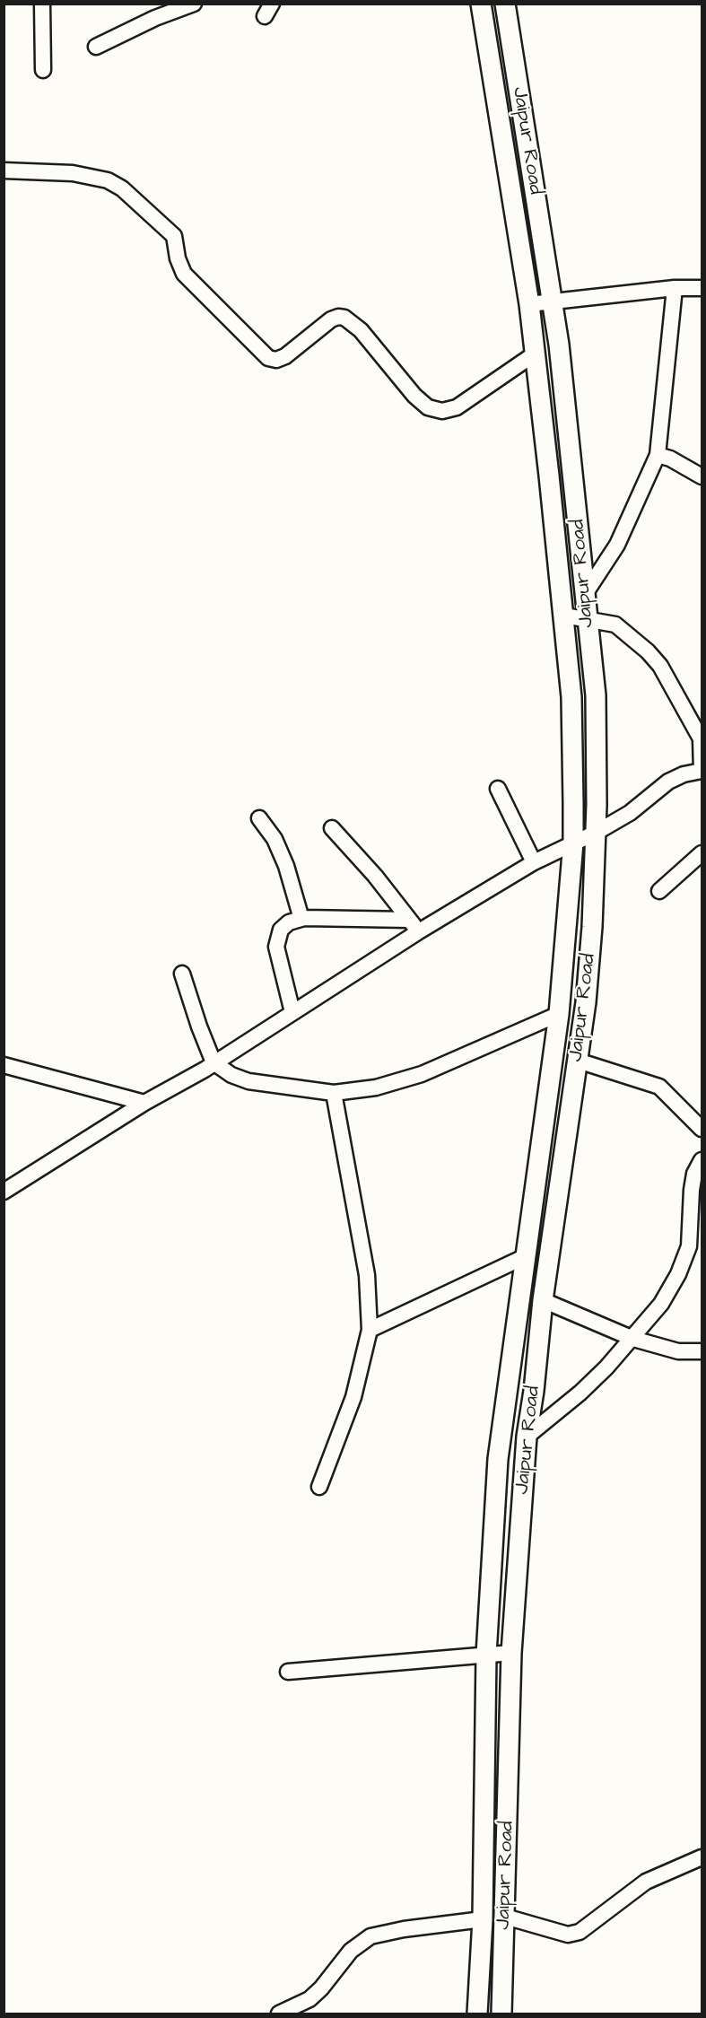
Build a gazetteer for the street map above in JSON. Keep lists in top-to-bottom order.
{
  "streets": {
    "main road": ["Jaipur Road"]
  }
}
